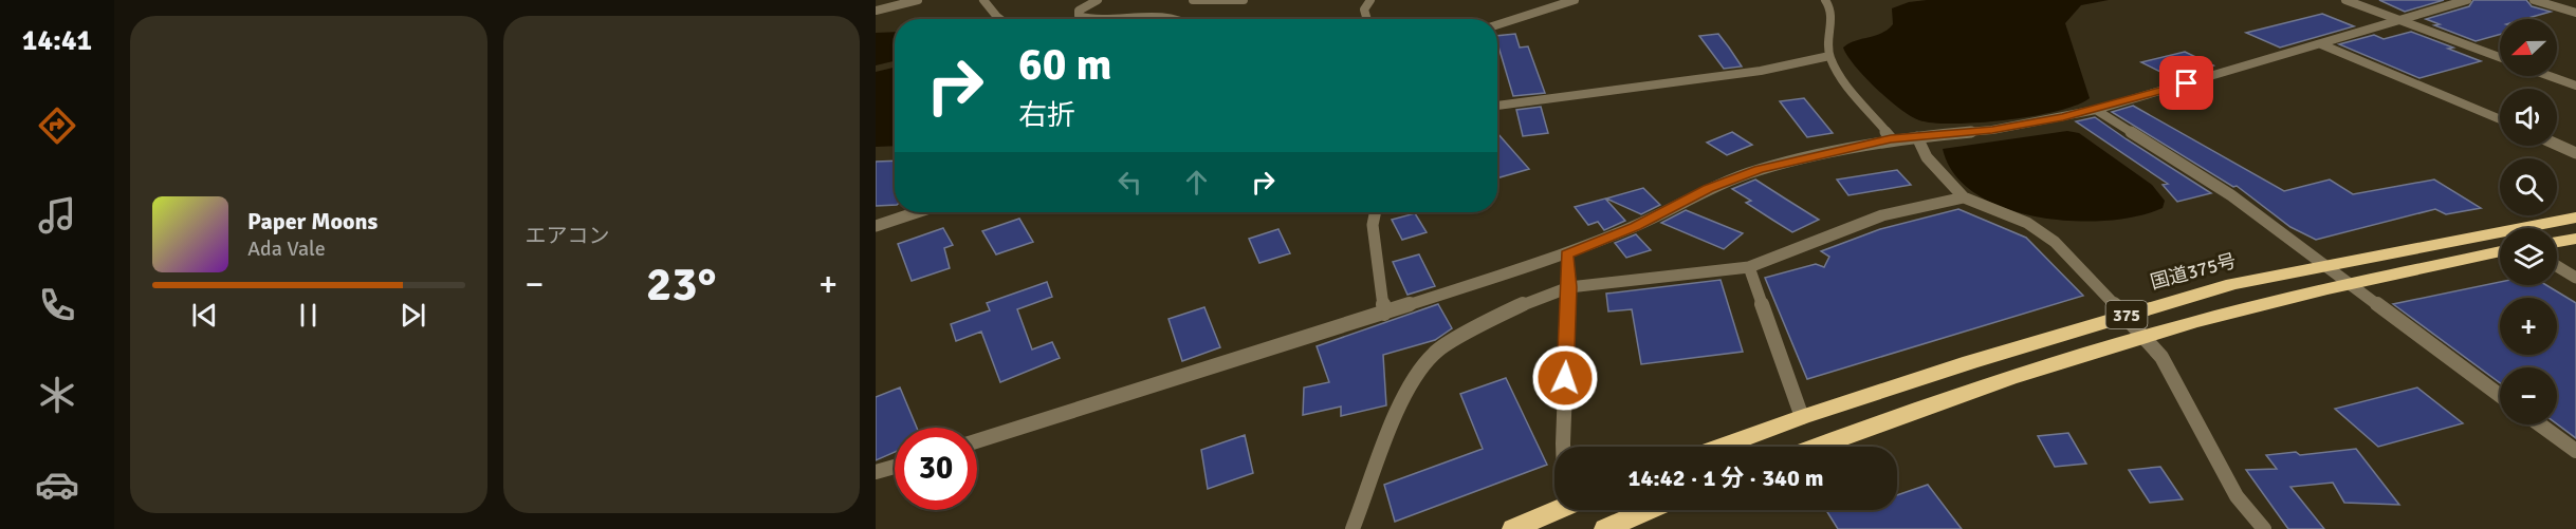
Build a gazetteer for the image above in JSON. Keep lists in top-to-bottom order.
{
  "streets": {
    "highway": ["国道375号", "375"]
  },
  "north": "left",
  "page": {
    "tabs": "14:41",
    "tile": "エアコン",
    "map_buttons": ["+", "−"],
    "turn": ["60 m", "右折"],
    "song": ["Paper Moons", "Ada Vale"],
    "heat": ["−", "23°", "+"],
    "limit": "30",
    "trip": "14:42 · 1 分 · 340 m"
  }
}
